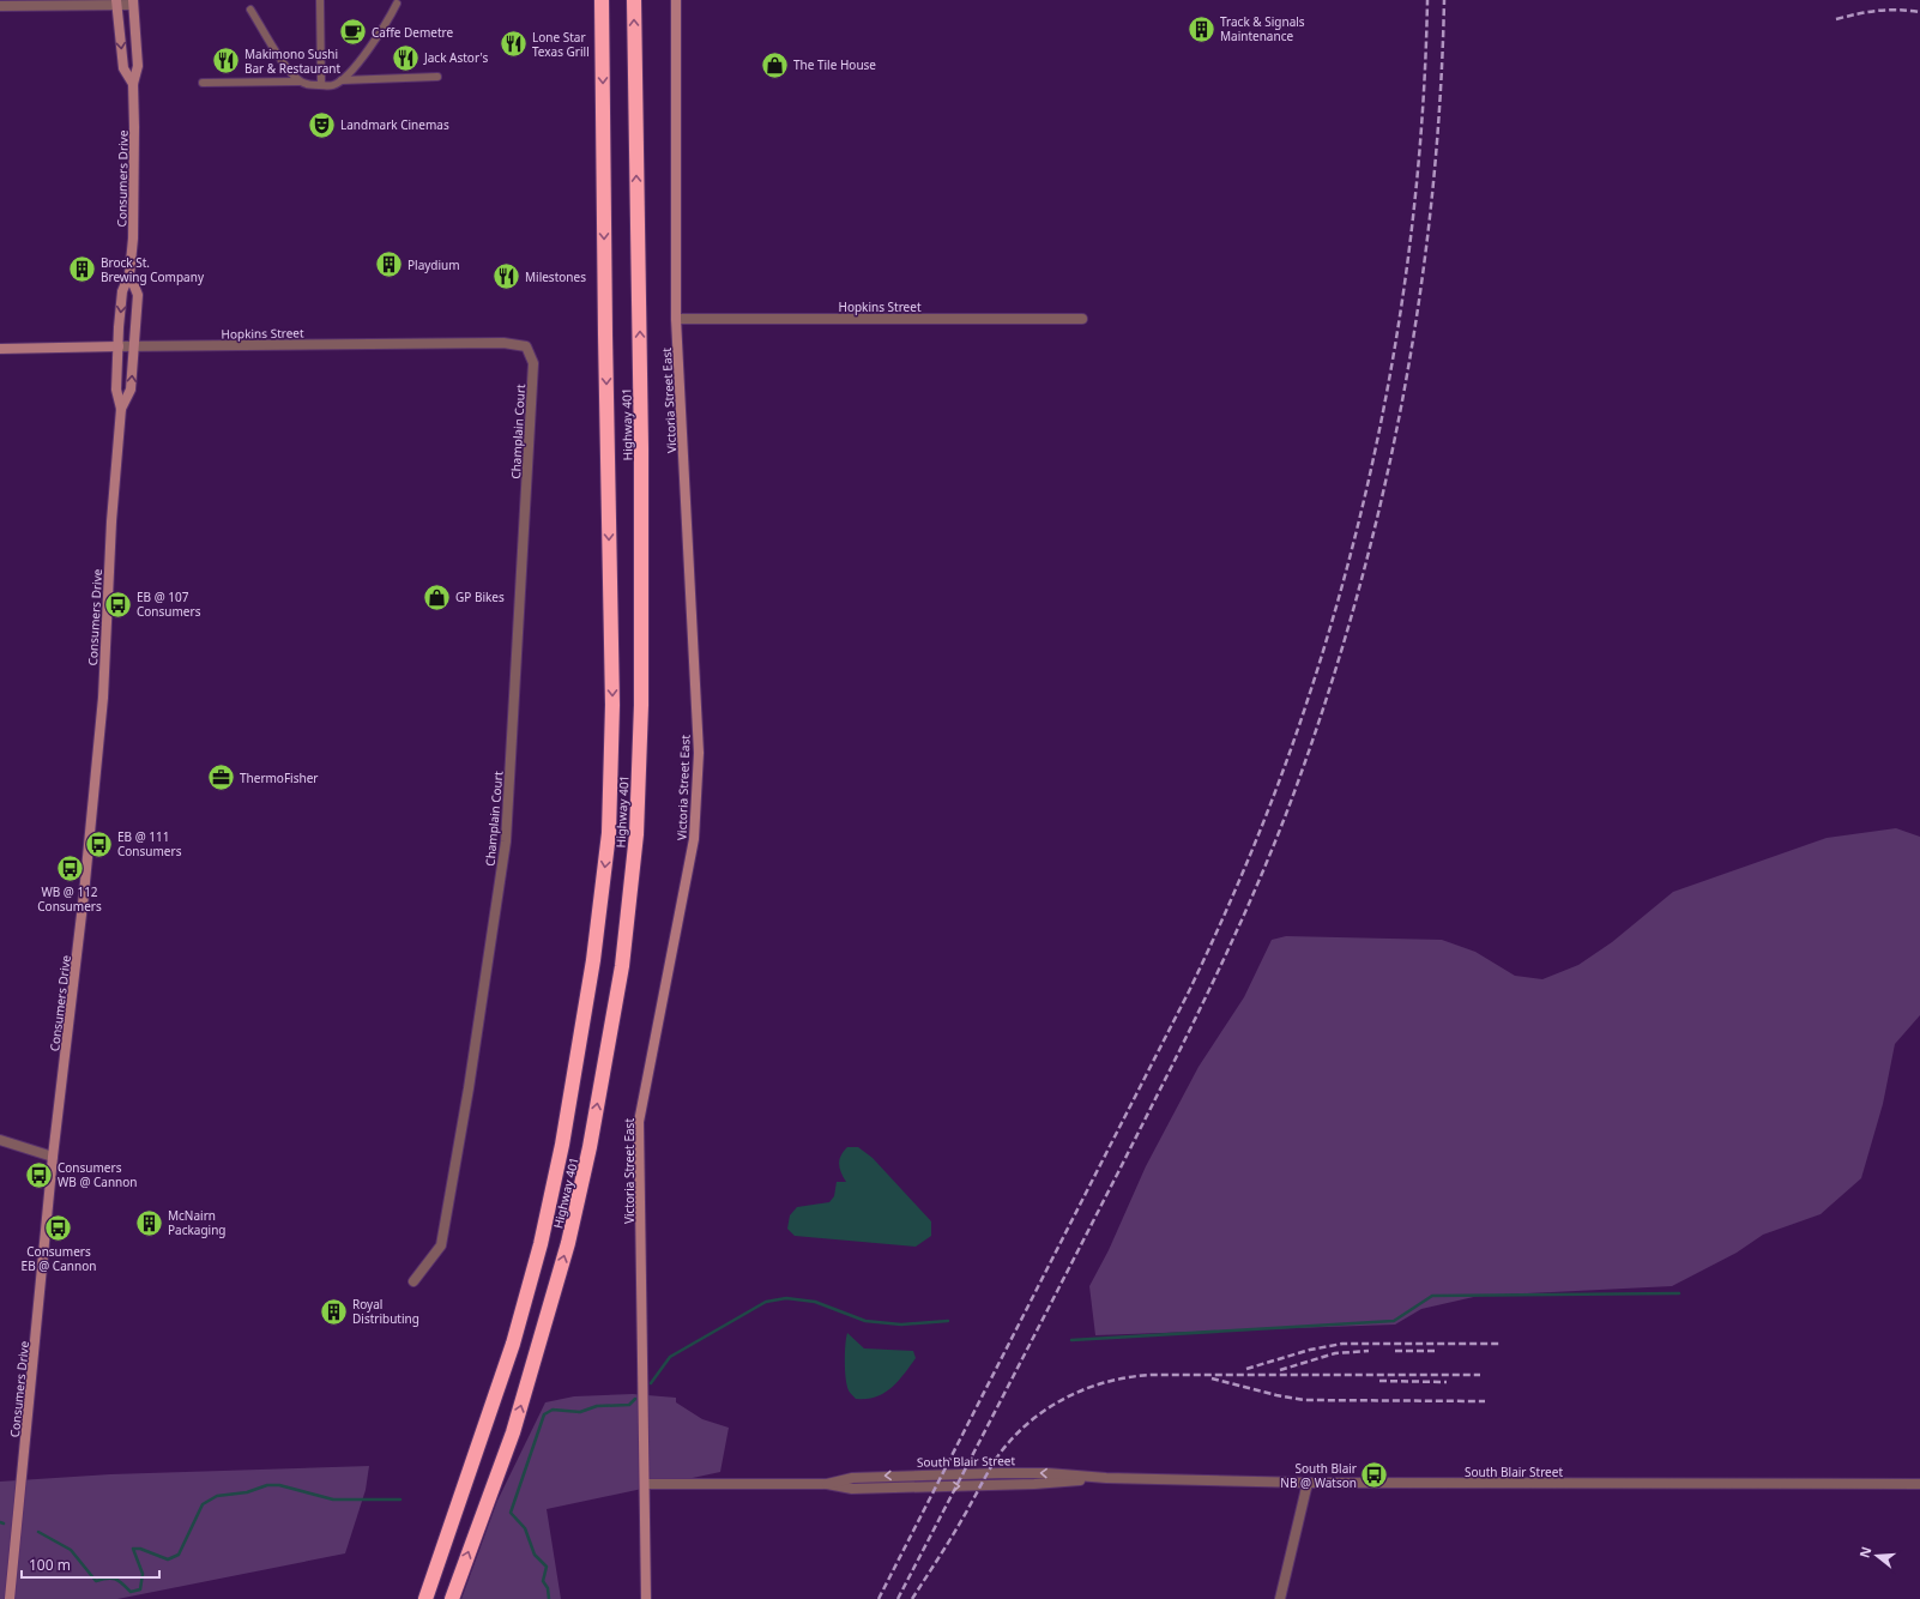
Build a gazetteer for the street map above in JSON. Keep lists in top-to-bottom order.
{
  "streets": {
    "highway": ["Highway 401"],
    "main road": ["Consumers Drive", "Hopkins Street", "Victoria Street East"],
    "street": ["Champlain Court", "South Blair Street"]
  },
  "crossings": [
    ["Consumers Drive", "Hopkins Street"],
    ["Hopkins Street", "Victoria Street East"],
    ["Hopkins Street", "Champlain Court"],
    ["Victoria Street East", "South Blair Street"]
  ],
  "places": {
    "building": [
      "Track & Signals Maintenance",
      "Playdium",
      "Brock St. Brewing Company",
      "McNairn Packaging",
      "Royal Distributing"
    ],
    "cafe": ["Caffe Demetre"],
    "restaurant": [
      "Lone Star Texas Grill",
      "Jack Astor's",
      "Makimono Sushi Bar & Restaurant",
      "Milestones"
    ],
    "shop": ["The Tile House", "GP Bikes"],
    "theatre": ["Landmark Cinemas"],
    "bus stop": [
      "EB @ 107 Consumers",
      "EB @ 111 Consumers",
      "WB @ 112 Consumers",
      "Consumers WB @ Cannon",
      "Consumers EB @ Cannon",
      "South Blair NB @ Watson"
    ],
    "office": ["ThermoFisher"]
  },
  "scale_bar": "100 m",
  "north": "left"
}
